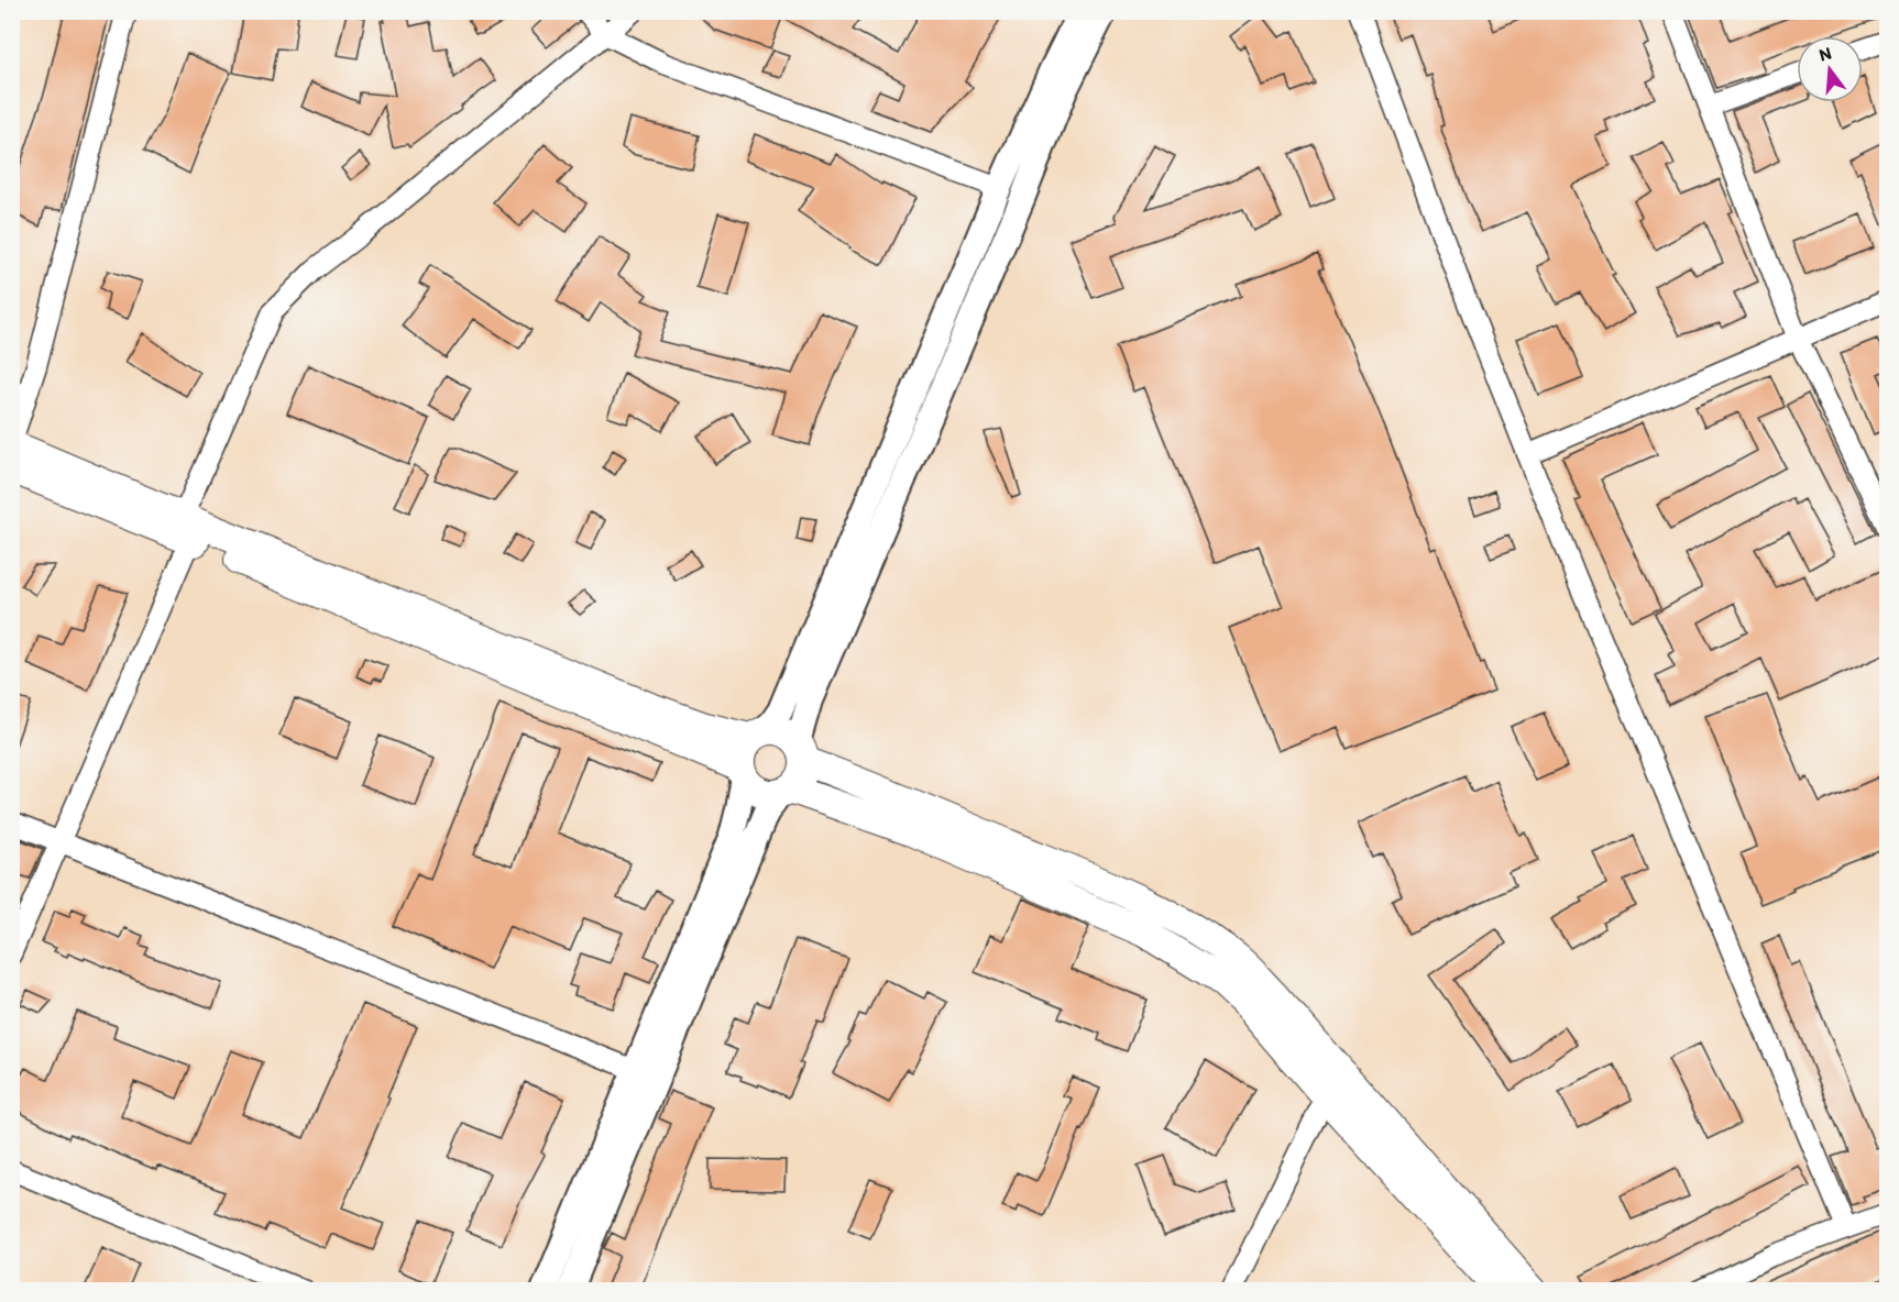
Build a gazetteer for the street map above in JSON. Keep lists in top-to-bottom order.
{
  "north": "top"
}
